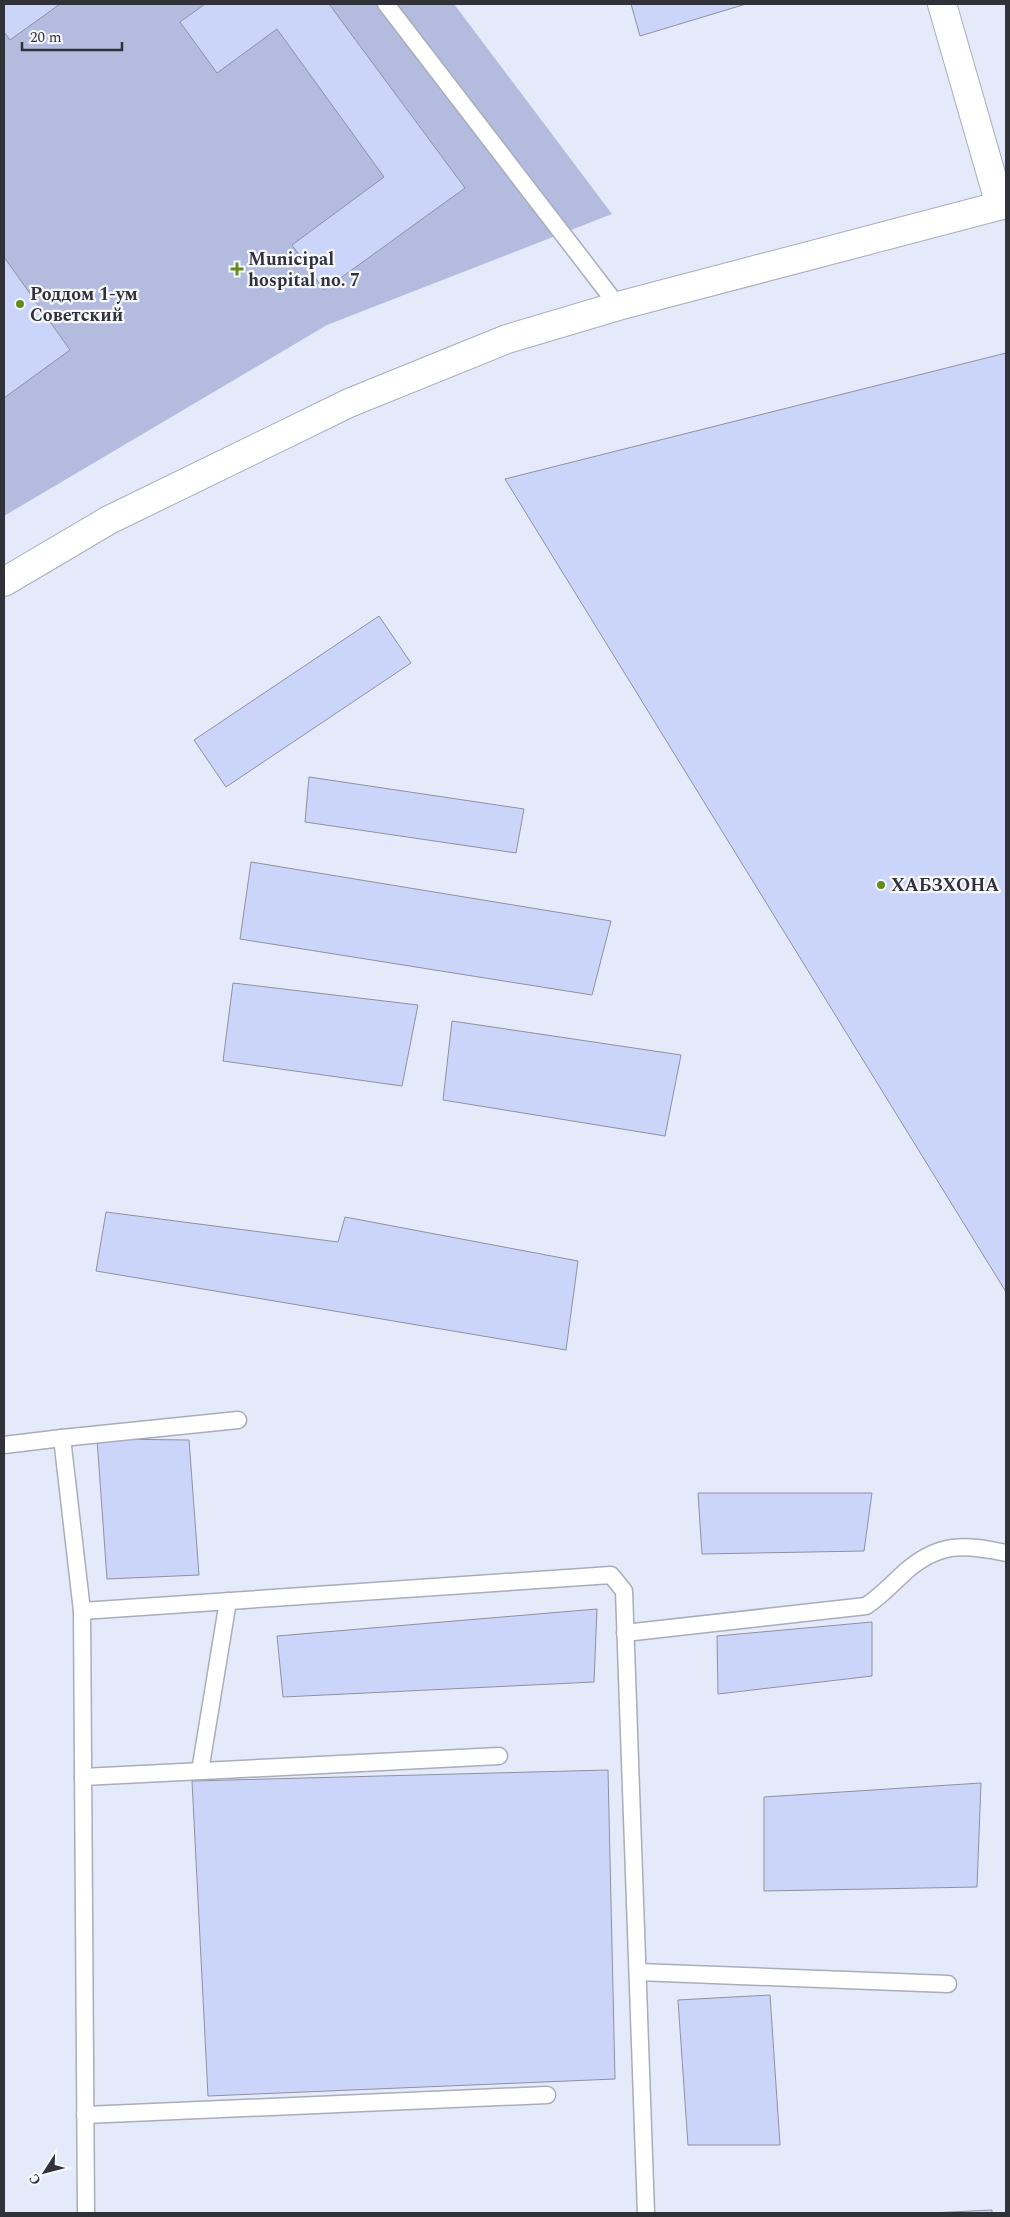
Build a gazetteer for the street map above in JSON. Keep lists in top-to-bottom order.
{
  "places": {
    "health": ["Municipal hospital no. 7"],
    "other": ["Роддом 1-ум Советский", "ХАБЗХОНА"]
  },
  "scale_bar": "20 m",
  "north": "bottom left"
}
